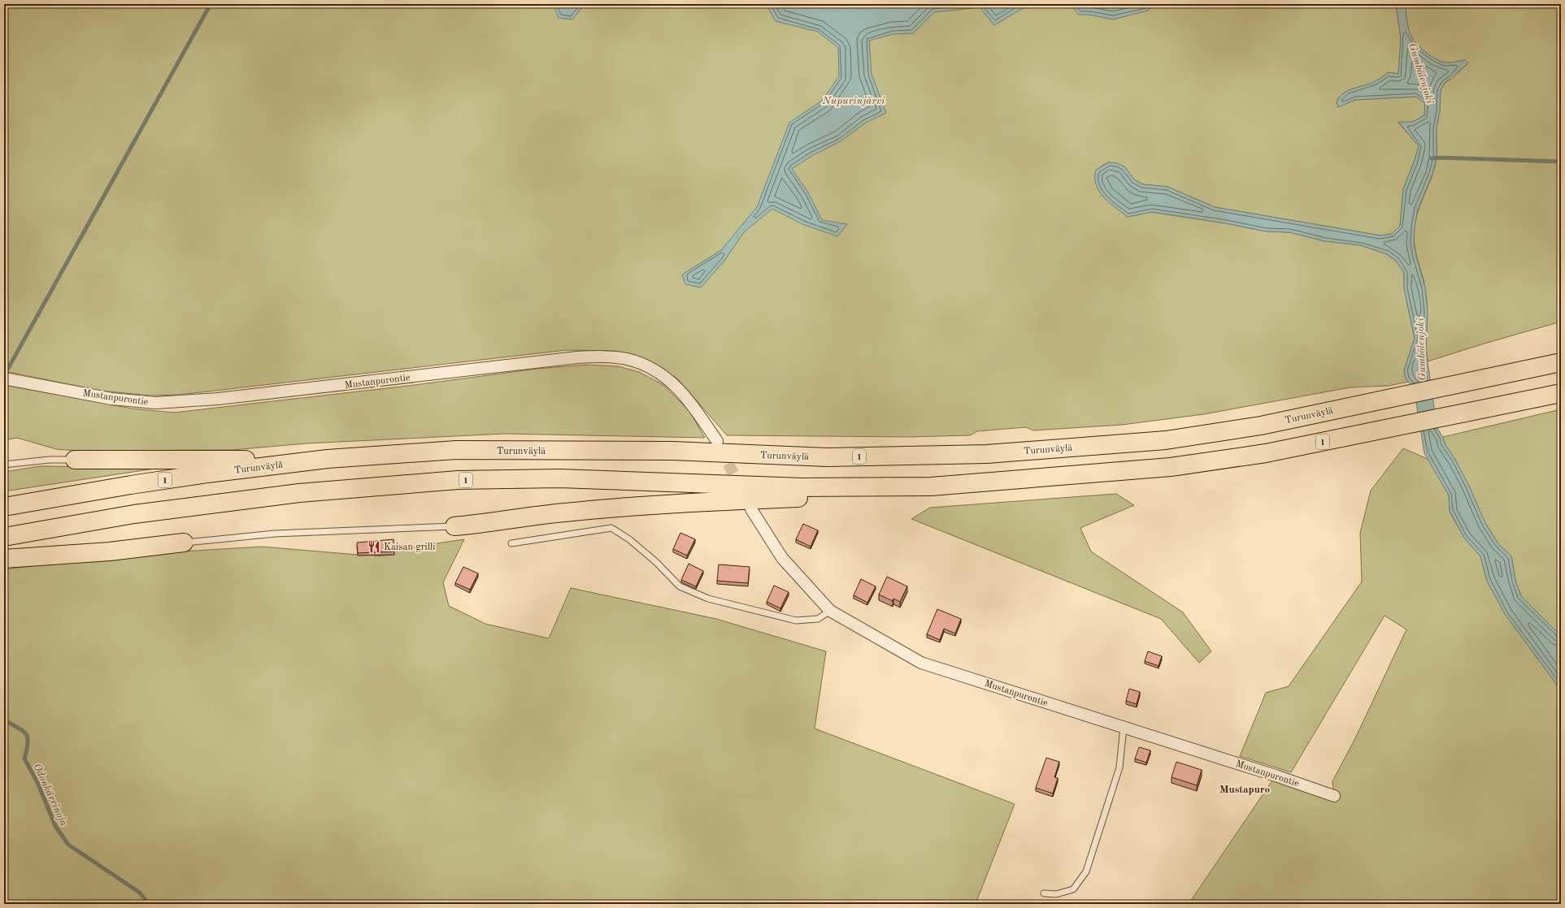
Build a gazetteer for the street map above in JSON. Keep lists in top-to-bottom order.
{
  "streets": {
    "highway": ["Turunväylä", "1"],
    "street": ["Mustanpurontie"]
  },
  "districts": ["Mustapuro"],
  "water": ["Gumbölenjoki", "Nupurinjärvi", "Odonkärrinoja"],
  "places": {
    "restaurant": ["Kaisan grilli"]
  }
}
